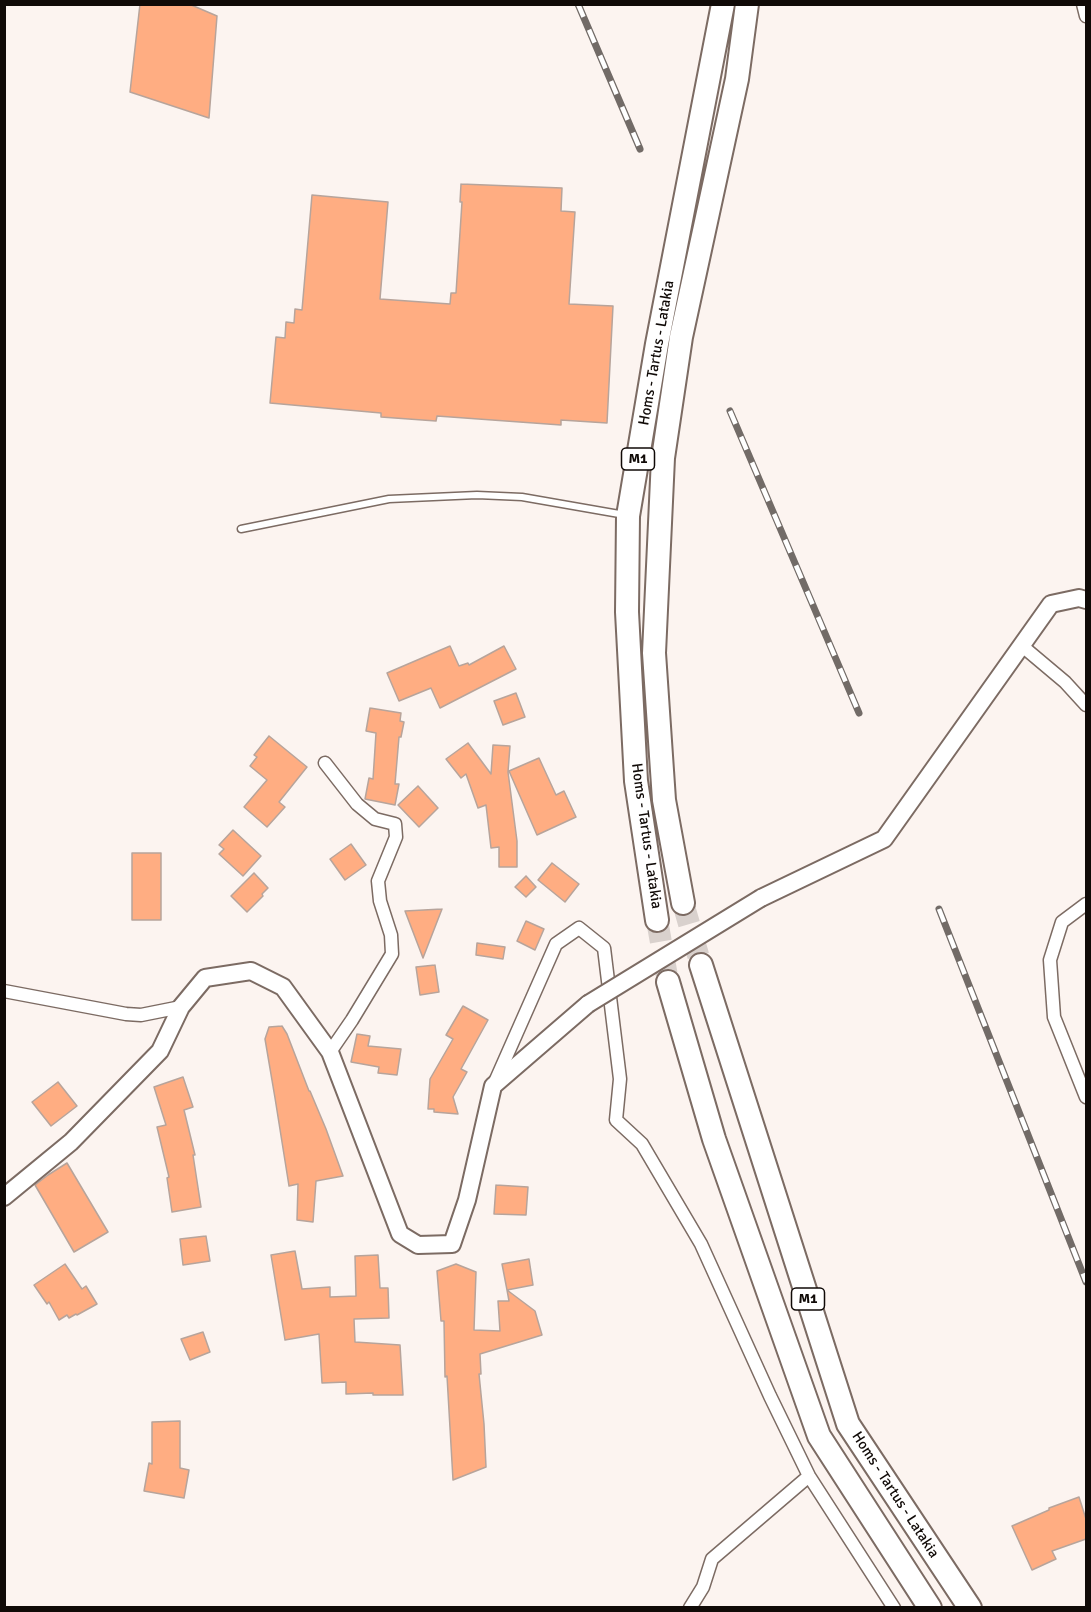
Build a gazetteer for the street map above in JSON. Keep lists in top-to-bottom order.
{
  "streets": {
    "highway": ["Homs - Tartus - Latakia", "M1"]
  }
}
